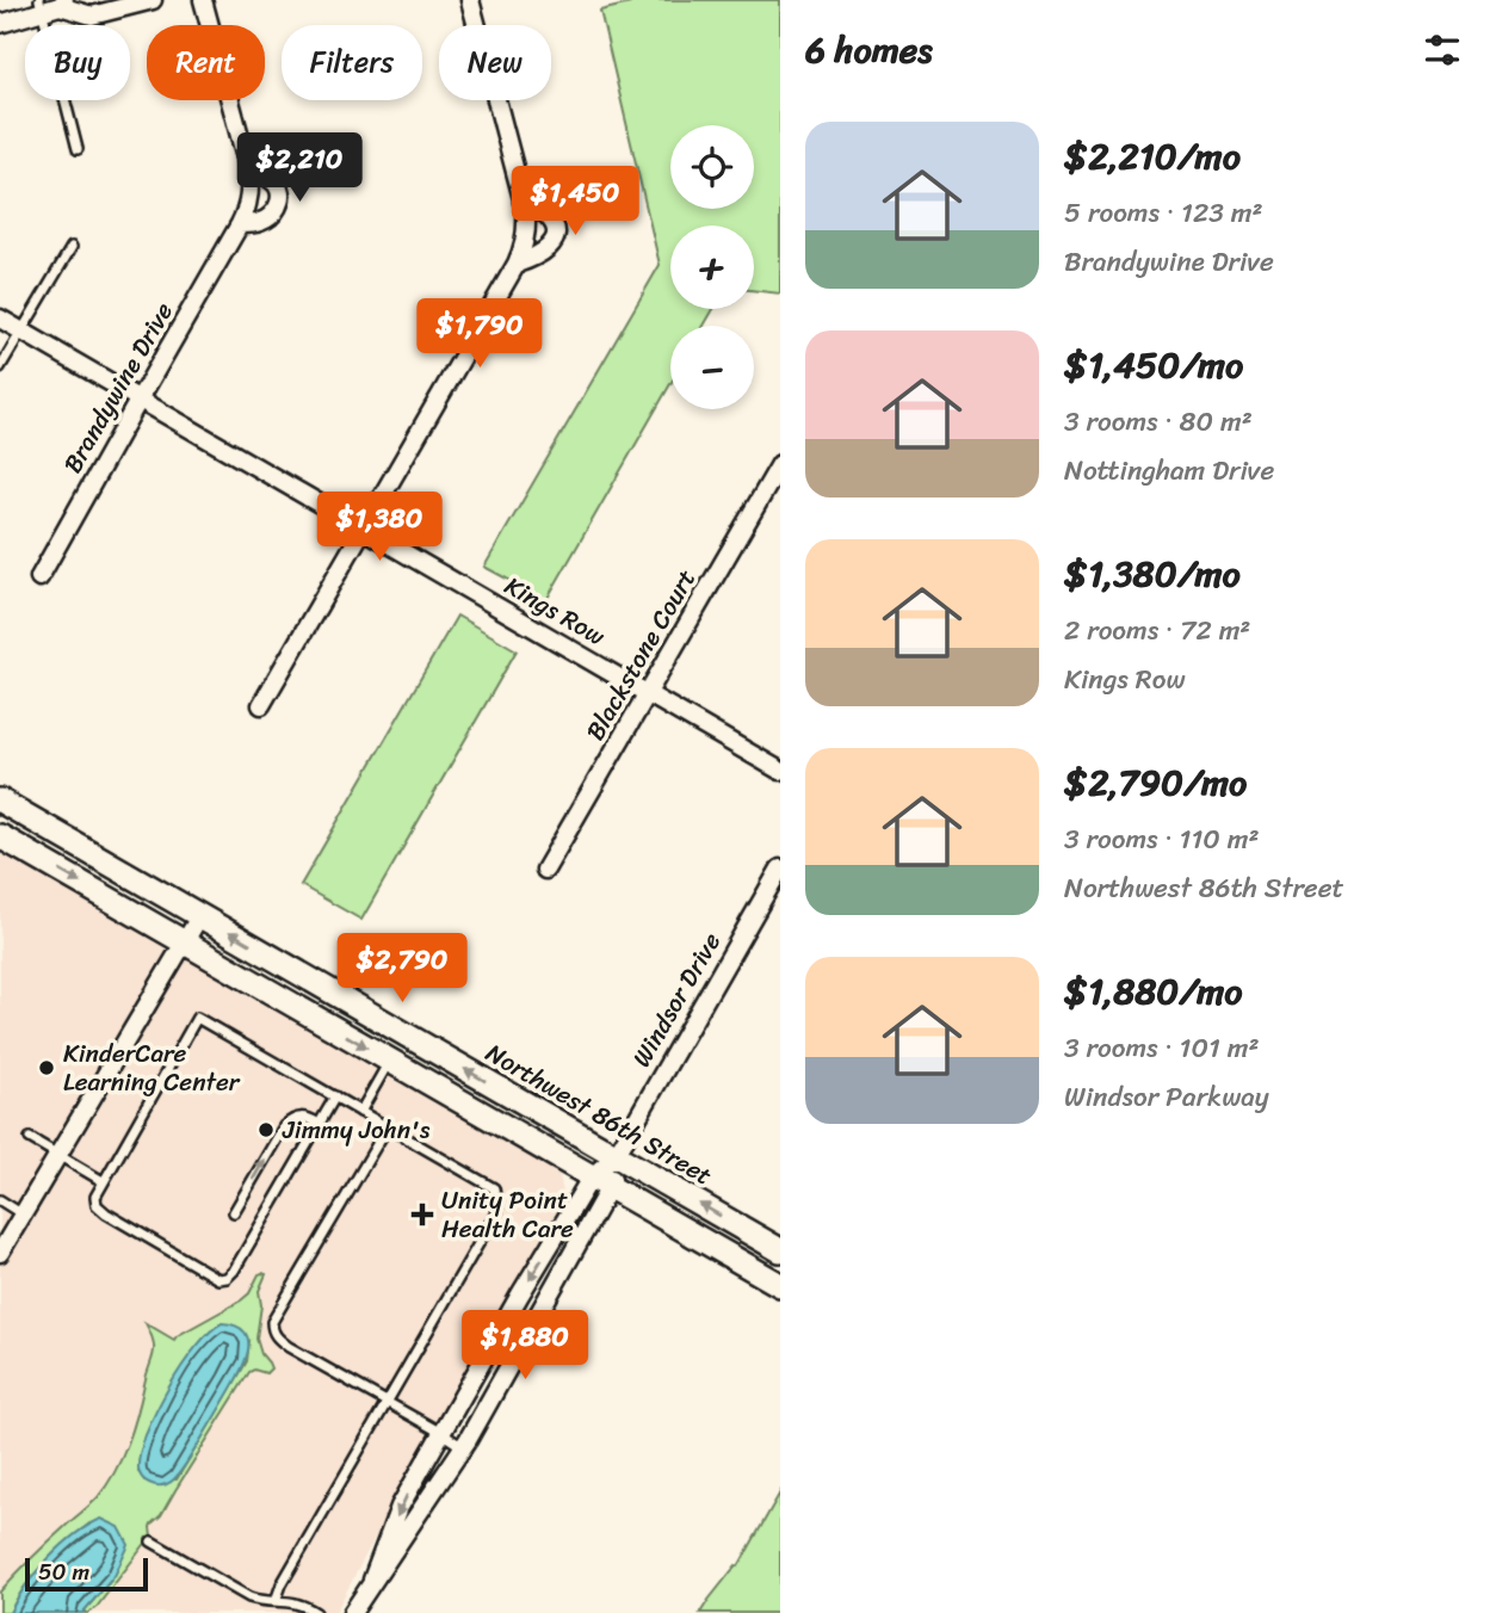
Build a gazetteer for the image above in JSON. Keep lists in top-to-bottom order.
{
  "streets": {
    "main road": ["Northwest 86th Street"],
    "street": [
      "Brandywine Drive",
      "Kings Row",
      "Blackstone Court",
      "Windsor Drive"
    ]
  },
  "crossings": [
    ["Brandywine Drive", "Kings Row"],
    ["Kings Row", "Blackstone Court"],
    ["Windsor Drive", "Northwest 86th Street"]
  ],
  "places": {
    "other": ["KinderCare Learning Center", "Jimmy John's"],
    "health": ["Unity Point Health Care"]
  },
  "scale_bar": "50 m",
  "page": {
    "heading": "6 homes",
    "chip": [
      "Buy",
      "Rent",
      "Filters",
      "New"
    ],
    "list": [
      {
        "name": "$2,210/mo",
        "note": "5 rooms · 123 m² · Brandywine Drive"
      },
      {
        "name": "$1,450/mo",
        "note": "3 rooms · 80 m² · Nottingham Drive"
      },
      {
        "name": "$1,380/mo",
        "note": "2 rooms · 72 m² · Kings Row"
      },
      {
        "name": "$2,790/mo",
        "note": "3 rooms · 110 m² · Northwest 86th Street"
      },
      {
        "name": "$1,880/mo",
        "note": "3 rooms · 101 m² · Windsor Parkway"
      }
    ],
    "map_buttons": ["+", "−"],
    "price": [
      "$2,210",
      "$1,450",
      "$1,790",
      "$1,380",
      "$2,790",
      "$1,880"
    ],
    "scale": "50 m"
  }
}
